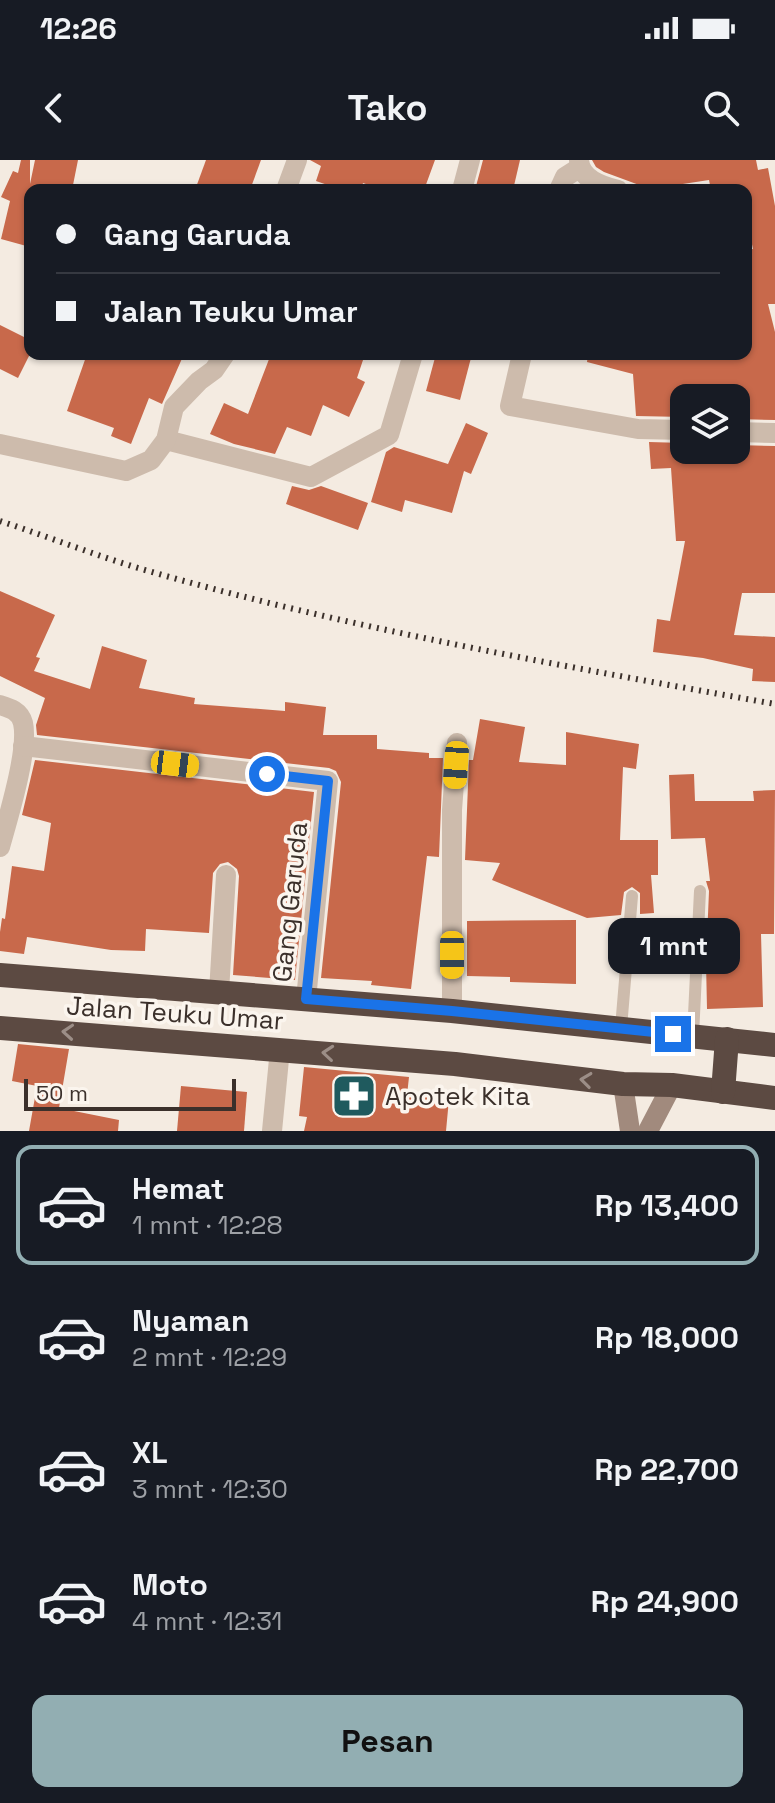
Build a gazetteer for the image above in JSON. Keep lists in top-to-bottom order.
{
  "streets": {
    "highway": ["Jalan Teuku Umar"],
    "street": ["Gang Garuda"]
  },
  "crossings": [
    ["Gang Garuda", "Jalan Teuku Umar"]
  ],
  "places": {
    "pharmacy": ["Apotek Kita"]
  },
  "scale_bar": "50 m",
  "page": {
    "status": "12:26",
    "header": "Tako",
    "banner": ["Gang Garuda", "Jalan Teuku Umar"],
    "bubble": "1 mnt",
    "scale": "50 m",
    "list": [
      {
        "name": "Hemat",
        "note": "1 mnt · 12:28",
        "value": "Rp 13,400"
      },
      {
        "name": "Nyaman",
        "note": "2 mnt · 12:29",
        "value": "Rp 18,000"
      },
      {
        "name": "XL",
        "note": "3 mnt · 12:30",
        "value": "Rp 22,700"
      },
      {
        "name": "Moto",
        "note": "4 mnt · 12:31",
        "value": "Rp 24,900"
      }
    ],
    "buttons": "Pesan"
  }
}
